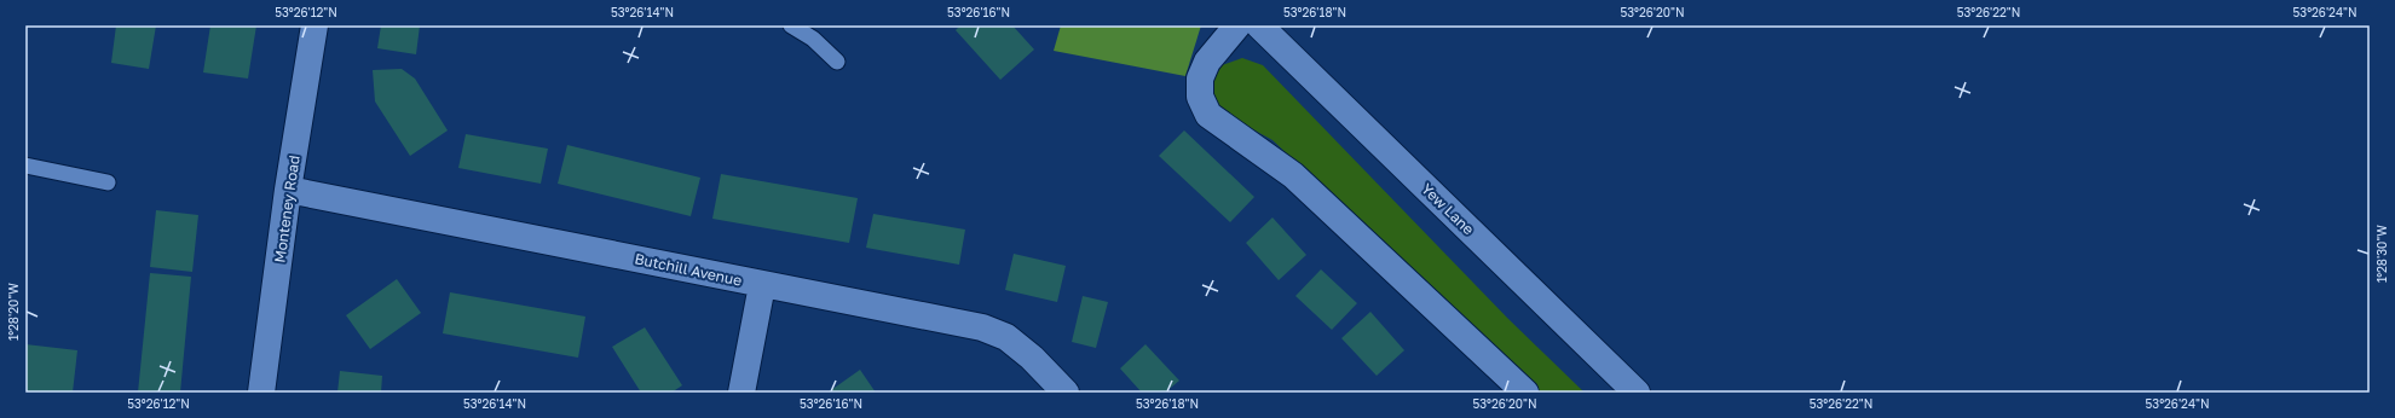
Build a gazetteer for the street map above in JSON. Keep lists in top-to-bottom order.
{
  "streets": {
    "street": ["Monteney Road", "Yew Lane", "Butchill Avenue"]
  },
  "crossings": [
    ["Monteney Road", "Butchill Avenue"]
  ],
  "coordinates": [
    "53°26'12\"N",
    "53°26'14\"N",
    "53°26'16\"N",
    "53°26'18\"N",
    "53°26'20\"N",
    "53°26'22\"N",
    "53°26'24\"N",
    "1°28'30\"W",
    "1°28'20\"W"
  ]
}
